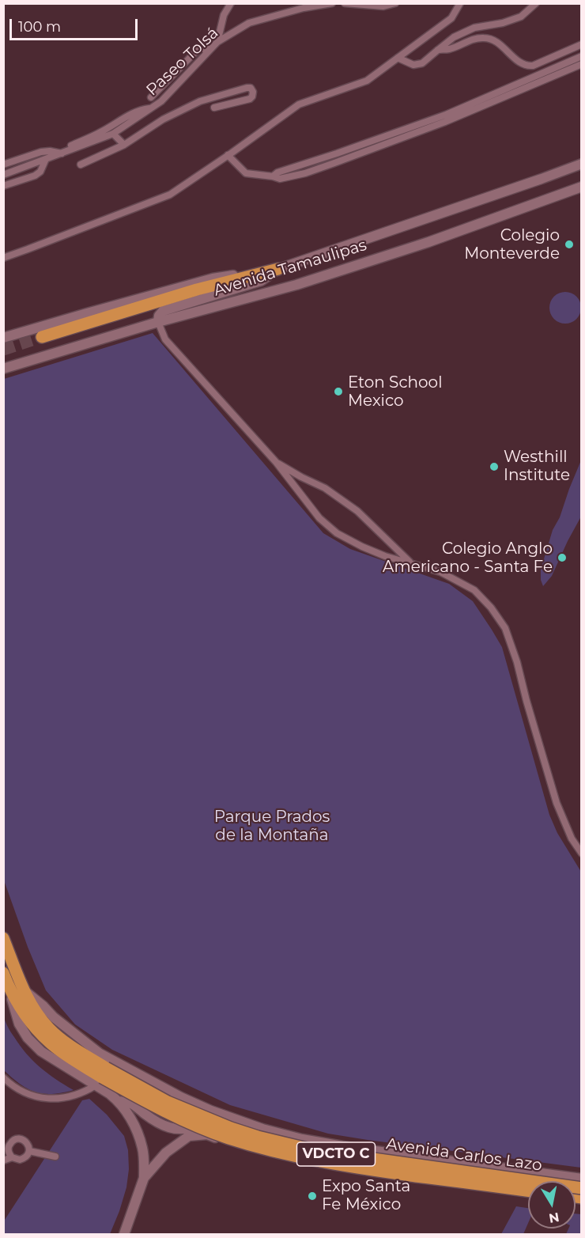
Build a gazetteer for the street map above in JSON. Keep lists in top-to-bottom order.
{
  "streets": {
    "highway": ["VDCTO C", "Avenida Carlos Lazo"],
    "street": ["Paseo Tolsá", "Avenida Tamaulipas"]
  },
  "parks": ["Parque Prados de la Montaña"],
  "places": [
    "Colegio Monteverde",
    "Eton School Mexico",
    "Westhill Institute",
    "Colegio Anglo Americano - Santa Fe",
    "Expo Santa Fe México"
  ],
  "scale_bar": "100 m",
  "north": "bottom"
}
